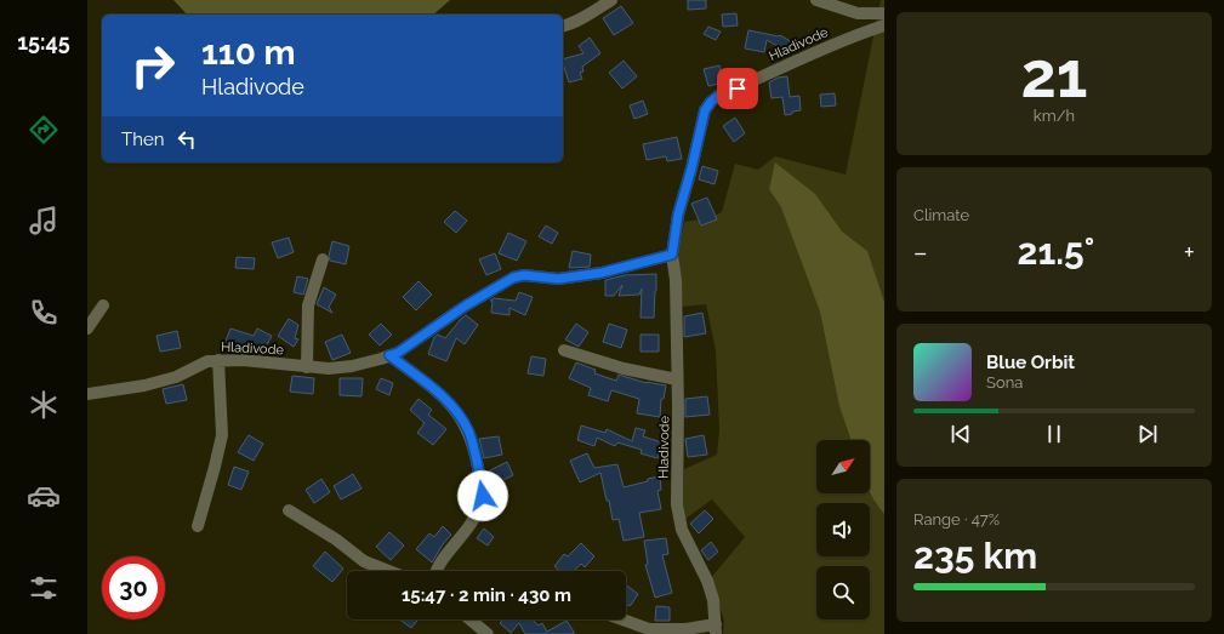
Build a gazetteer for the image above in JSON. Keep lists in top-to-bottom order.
{
  "streets": {
    "street": ["Hladivode"]
  },
  "north": "top right",
  "page": {
    "tabs": "15:45",
    "tile": [
      ["21", "km/h"],
      "Climate",
      ["Range · 47%", "235 km"]
    ],
    "turn": ["110 m", "Hladivode"],
    "then": "Then",
    "heat": ["−", "21.5°", "+"],
    "song": ["Blue Orbit", "Sona"],
    "limit": "30",
    "trip": "15:47 · 2 min · 430 m"
  }
}
